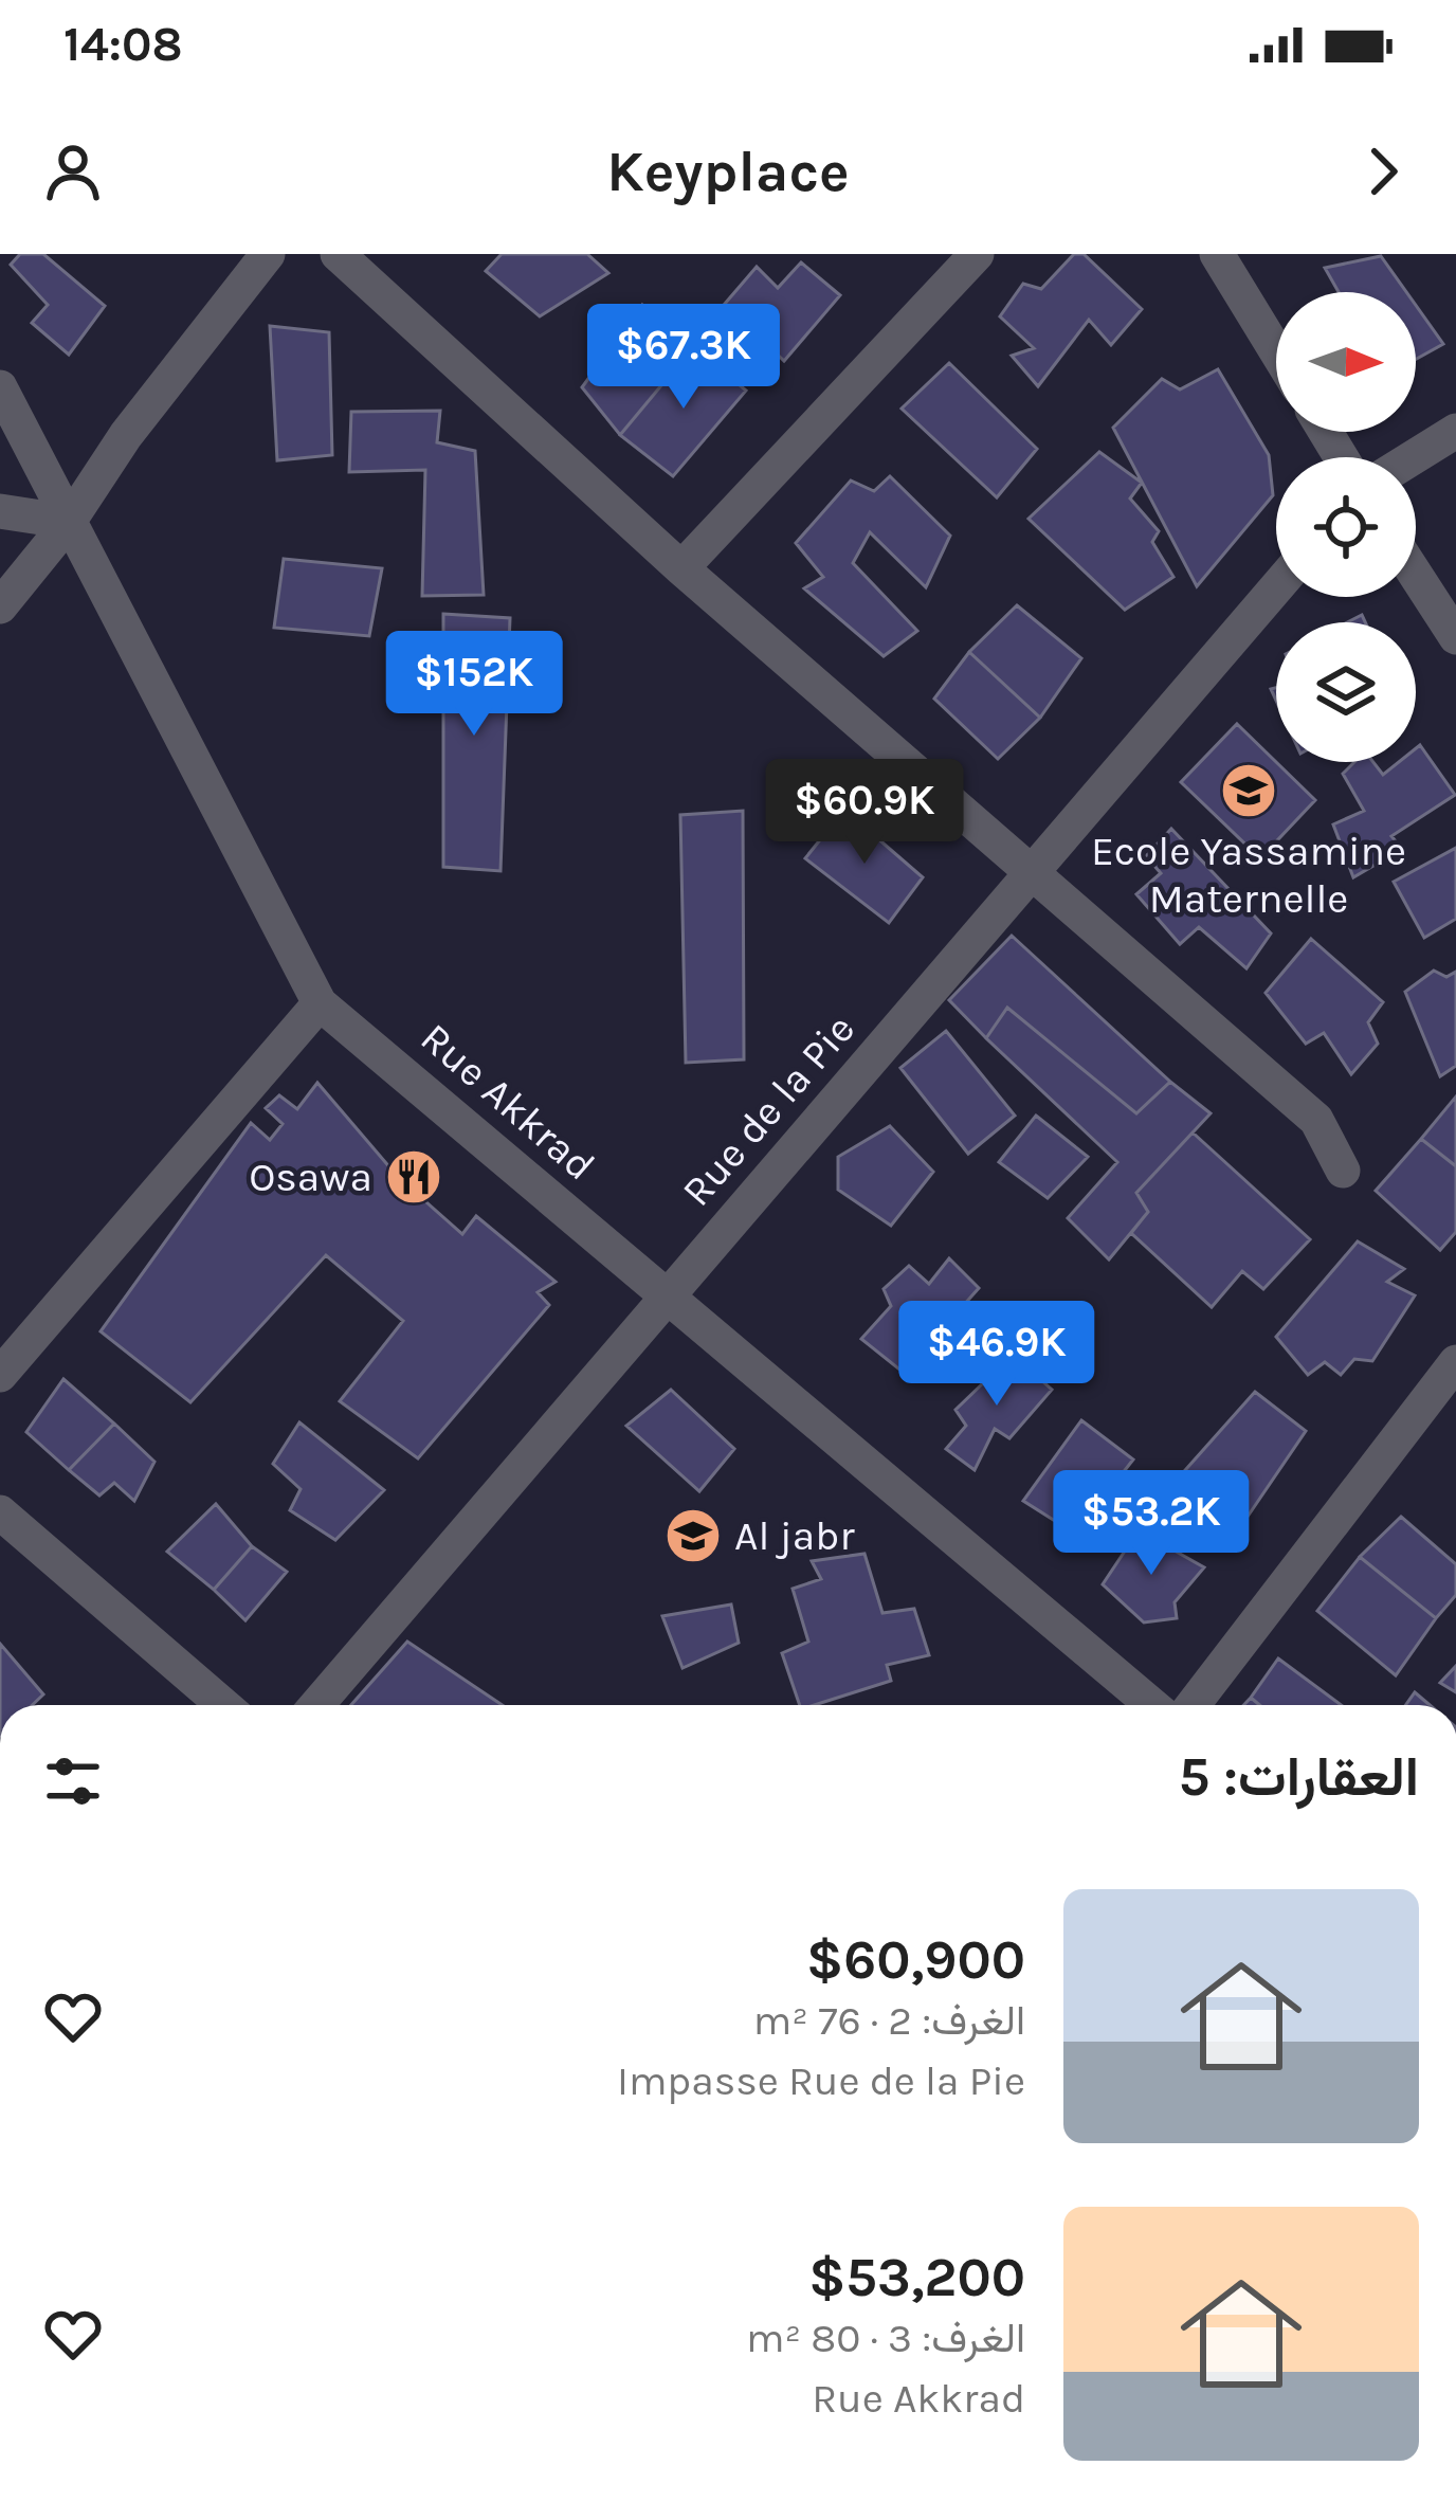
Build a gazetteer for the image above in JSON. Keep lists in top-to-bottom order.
{
  "streets": {
    "street": ["Rue Akkrad", "Rue de la Pie"]
  },
  "crossings": [
    ["Rue Akkrad", "Rue de la Pie"]
  ],
  "places": {
    "school or university": ["Ecole Yassamine Maternelle", "Al jabr"],
    "restaurant": ["Osawa"]
  },
  "north": "right",
  "page": {
    "status": "14:08",
    "header": "Keyplace",
    "price": [
      "$67.3K",
      "$152K",
      "$60.9K",
      "$46.9K",
      "$53.2K"
    ],
    "heading": "العقارات: 5",
    "list": [
      {
        "name": "$60,900",
        "note": "الغرف: 2 · 76 m² · Impasse Rue de la Pie"
      },
      {
        "name": "$53,200",
        "note": "الغرف: 3 · 80 m² · Rue Akkrad"
      }
    ]
  }
}
